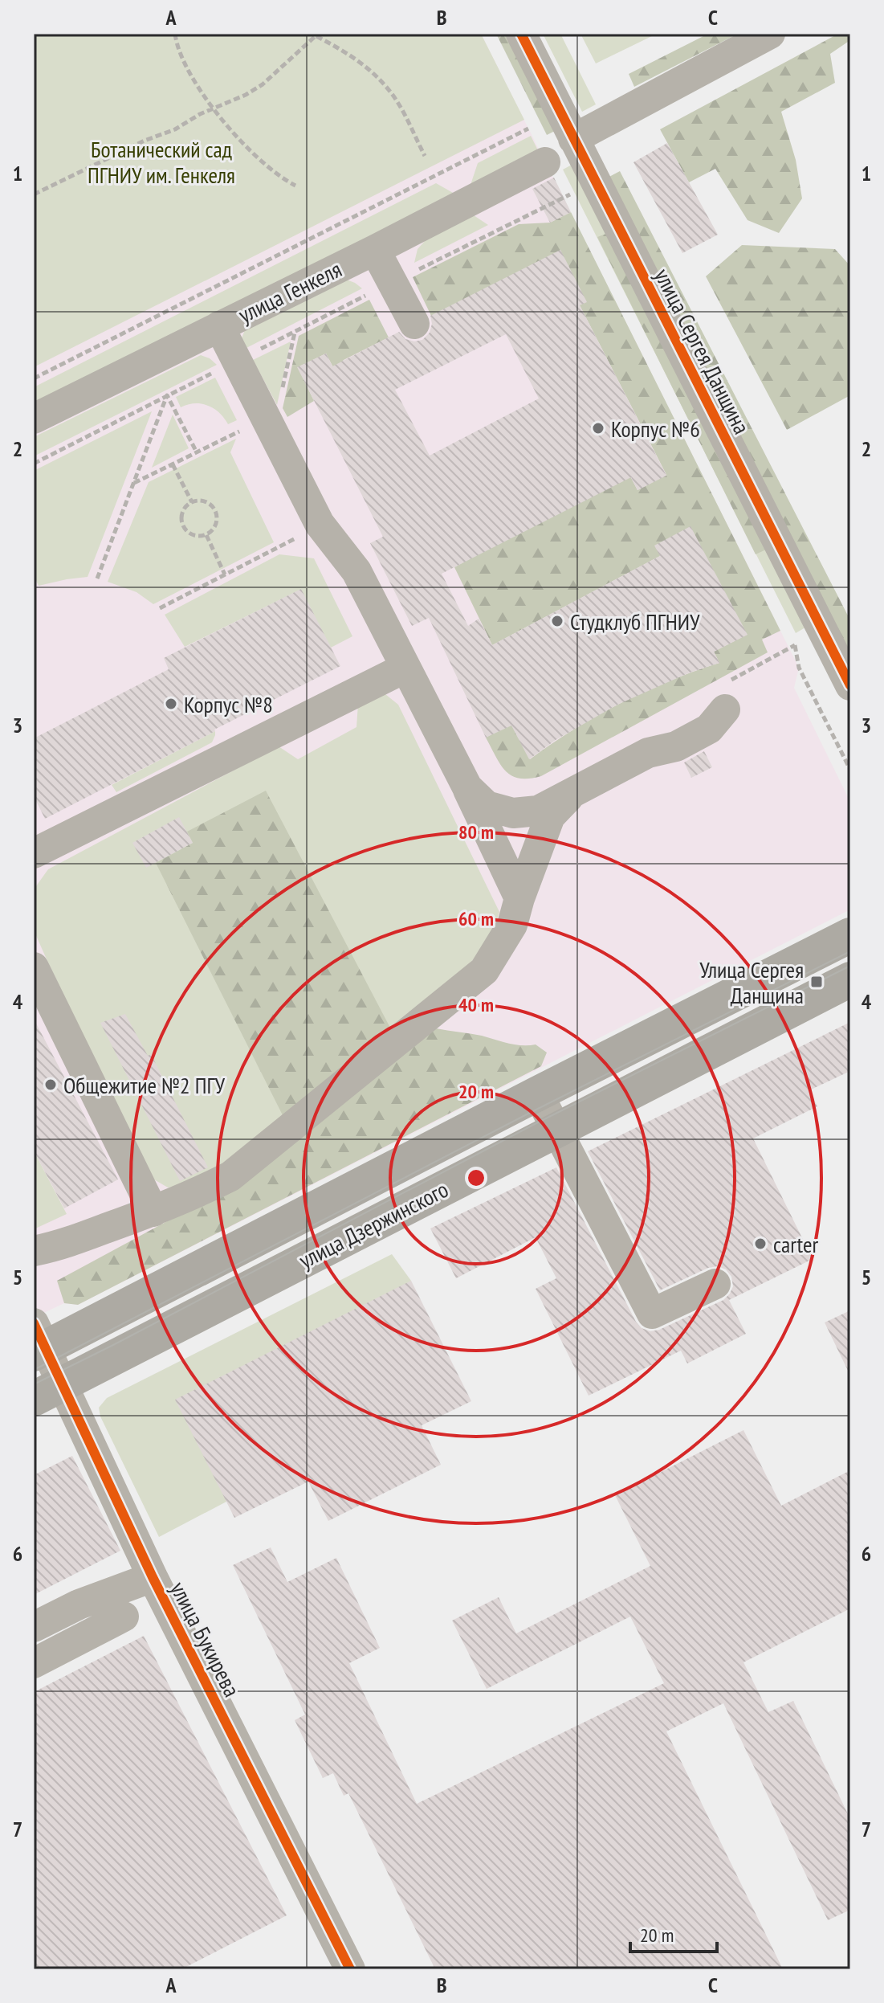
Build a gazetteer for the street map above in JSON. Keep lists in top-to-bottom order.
{
  "streets": {
    "main road": ["улица Дзержинского"],
    "street": ["улица Генкеля", "улица Сергея Данщина", "улица Букирева"]
  },
  "crossings": [
    ["улица Дзержинского", "улица Букирева"]
  ],
  "parks": ["Ботанический сад ПГНИУ им. Генкеля"],
  "places": {
    "other": [
      "Корпус №6",
      "Студклуб ПГНИУ",
      "Корпус №8",
      "Общежитие №2 ПГУ",
      "carter"
    ],
    "transit": ["Улица Сергея Данщина"]
  },
  "scale_bar": "20 m",
  "grid": {
    "columns": ["A", "B", "C"],
    "rows": [
      "1",
      "2",
      "3",
      "4",
      "5",
      "6",
      "7"
    ]
  },
  "rings": [
    "80 m",
    "60 m",
    "40 m",
    "20 m"
  ]
}
